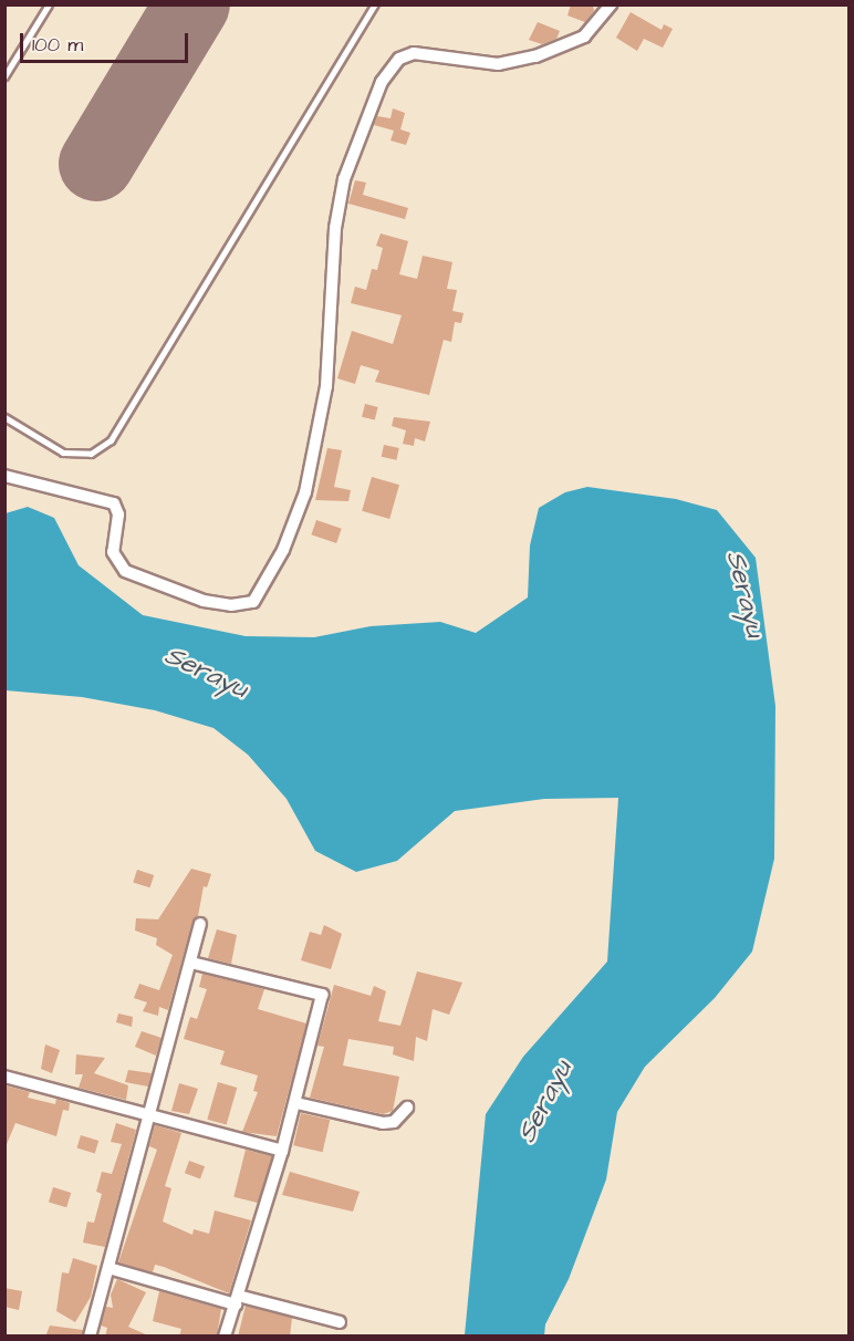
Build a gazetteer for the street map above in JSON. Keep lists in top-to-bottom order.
{
  "water": ["Serayu"],
  "scale_bar": "100 m"
}
